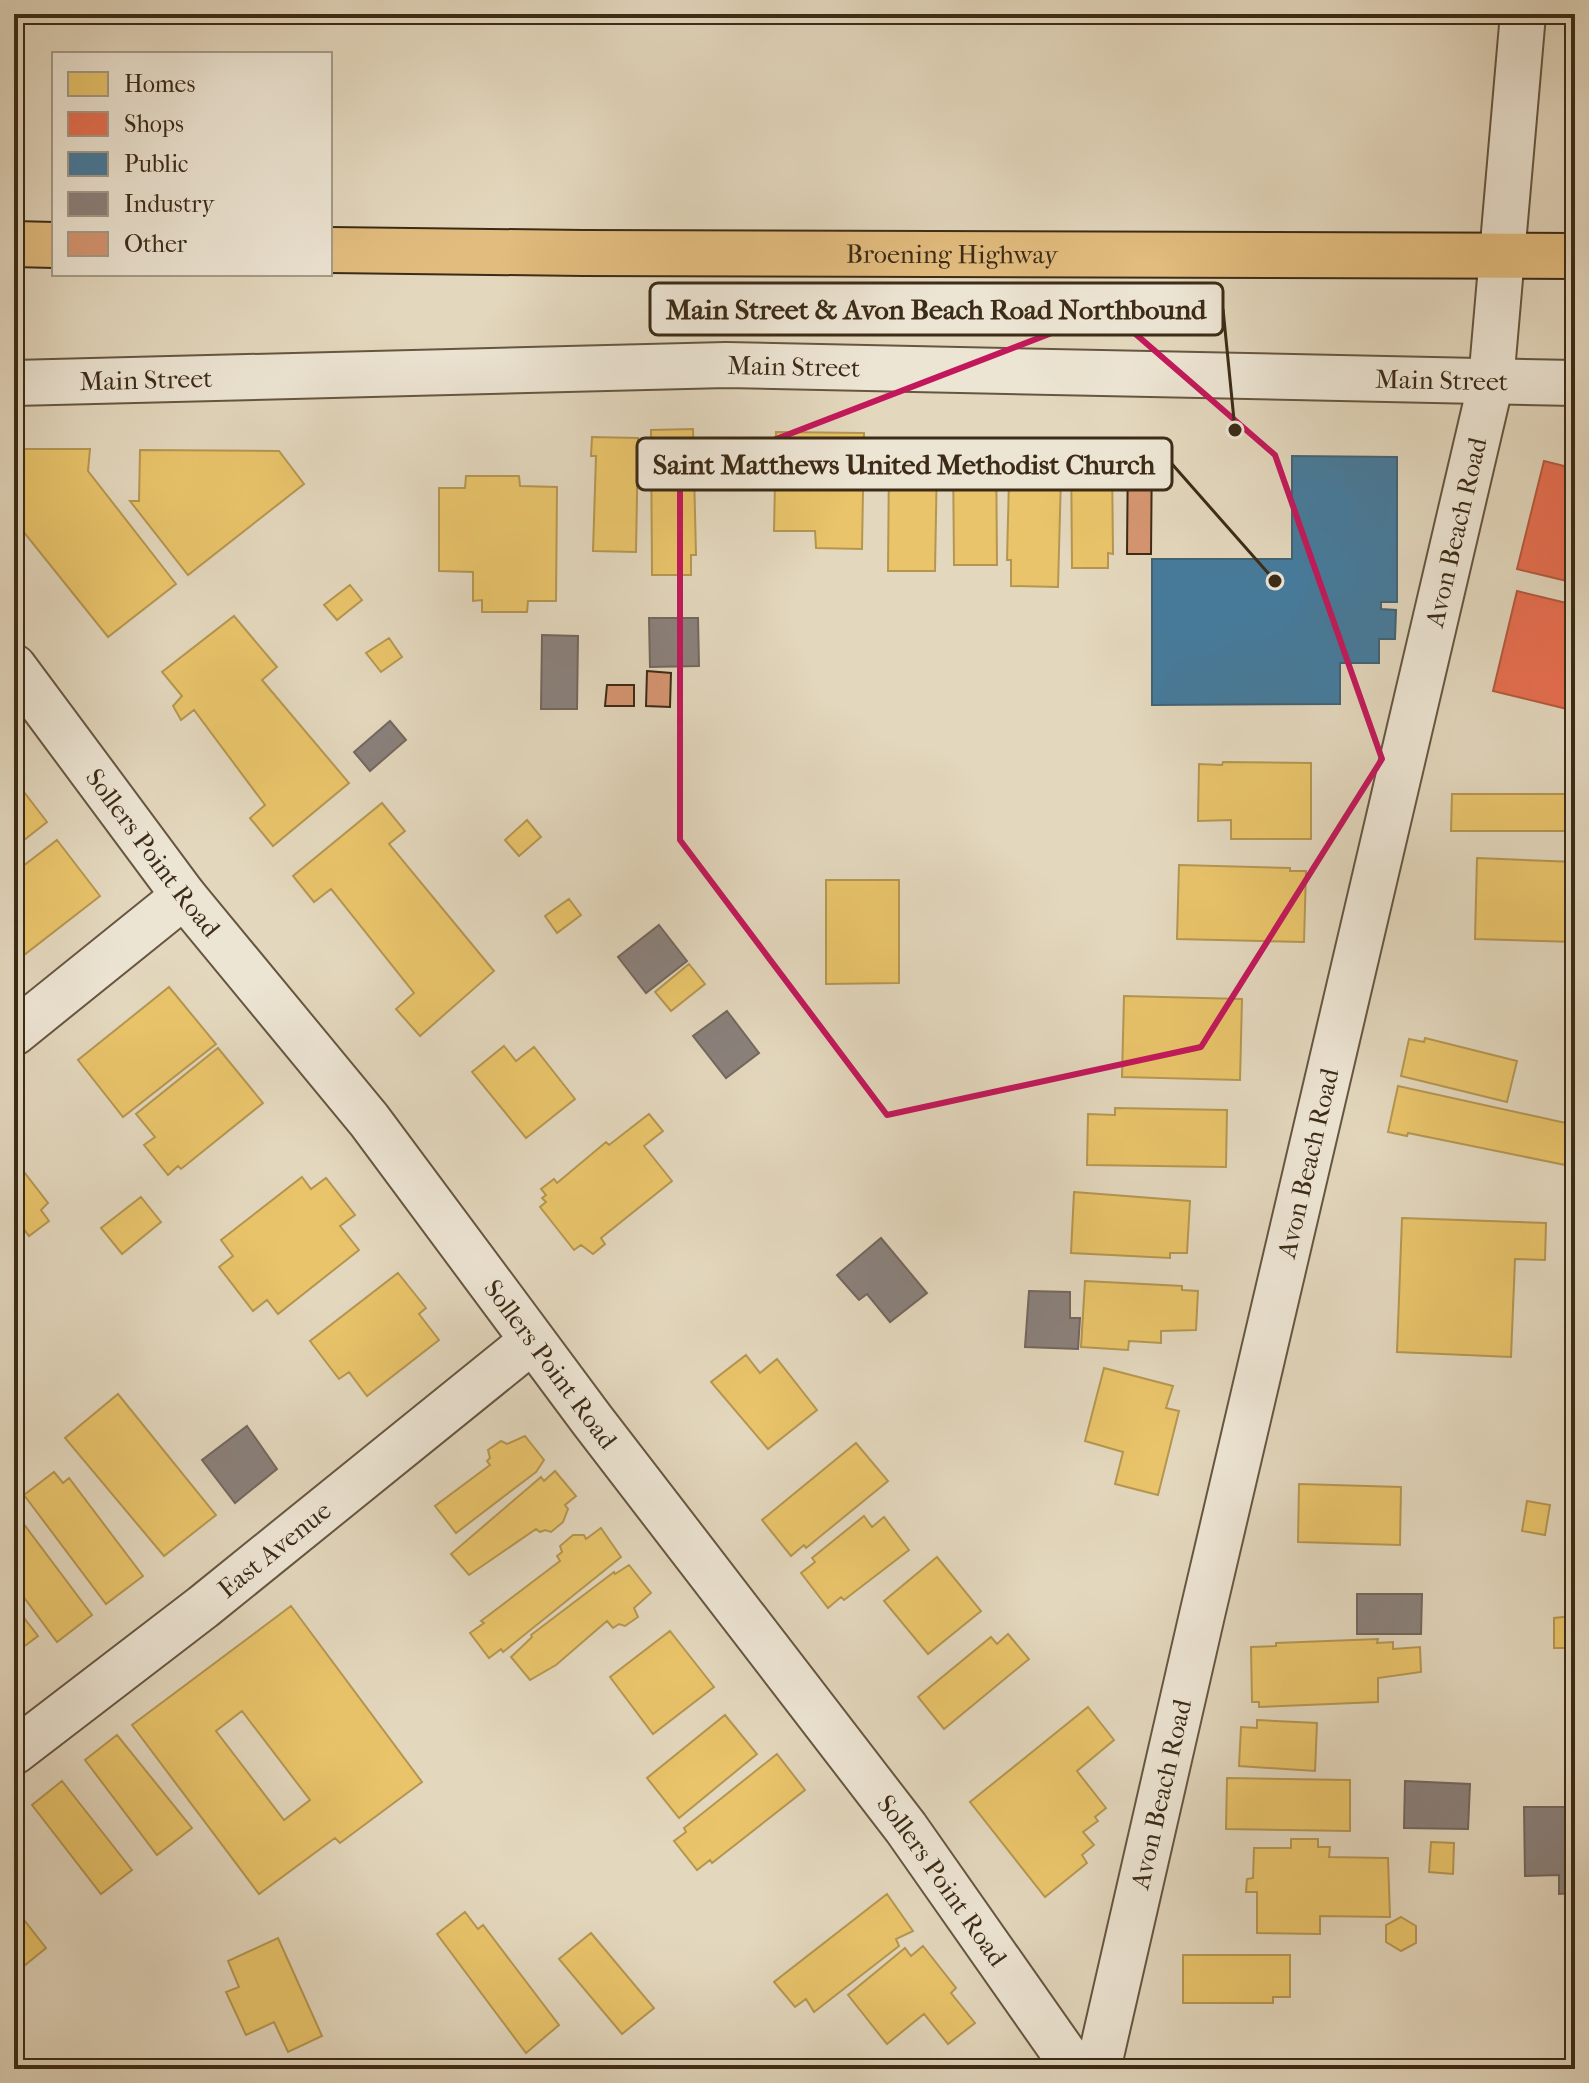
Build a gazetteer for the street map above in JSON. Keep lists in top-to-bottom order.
{
  "streets": {
    "main road": ["Broening Highway"],
    "street": [
      "Main Street",
      "Avon Beach Road",
      "Sollers Point Road",
      "East Avenue"
    ]
  },
  "crossings": [
    ["Broening Highway", "Avon Beach Road"],
    ["Main Street", "Avon Beach Road"],
    ["Sollers Point Road", "East Avenue"]
  ],
  "places": ["Main Street & Avon Beach Road Northbound", "Saint Matthews United Methodist Church"],
  "legend": [
    "Homes",
    "Shops",
    "Public",
    "Industry",
    "Other"
  ]
}
